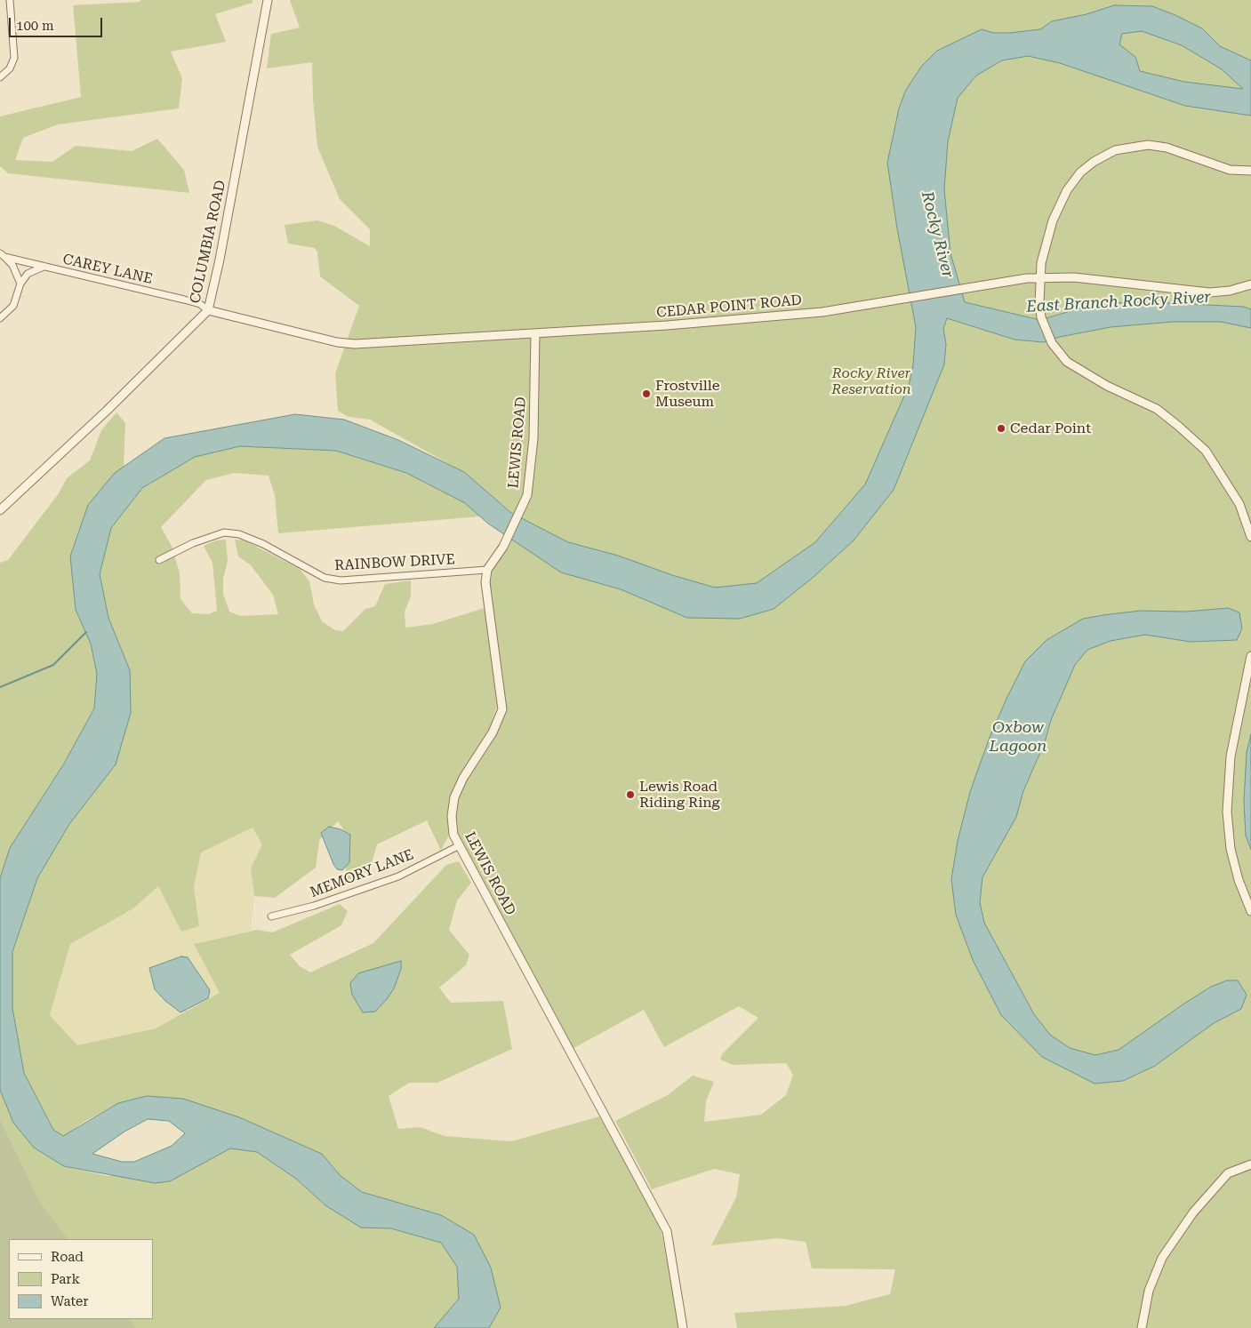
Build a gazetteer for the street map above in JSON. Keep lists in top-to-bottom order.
{
  "streets": {
    "street": [
      "COLUMBIA ROAD",
      "CAREY LANE",
      "CEDAR POINT ROAD",
      "LEWIS ROAD",
      "RAINBOW DRIVE",
      "MEMORY LANE"
    ]
  },
  "crossings": [
    ["COLUMBIA ROAD", "CAREY LANE"],
    ["COLUMBIA ROAD", "CEDAR POINT ROAD"],
    ["CAREY LANE", "CEDAR POINT ROAD"],
    ["CEDAR POINT ROAD", "LEWIS ROAD"],
    ["LEWIS ROAD", "RAINBOW DRIVE"],
    ["LEWIS ROAD", "MEMORY LANE"]
  ],
  "water": ["Rocky River", "East Branch Rocky River", "Oxbow Lagoon"],
  "parks": ["Rocky River Reservation"],
  "places": ["Frostville Museum", "Cedar Point", "Lewis Road Riding Ring"],
  "legend": ["Road", "Park", "Water"],
  "scale_bar": "100 m"
}
